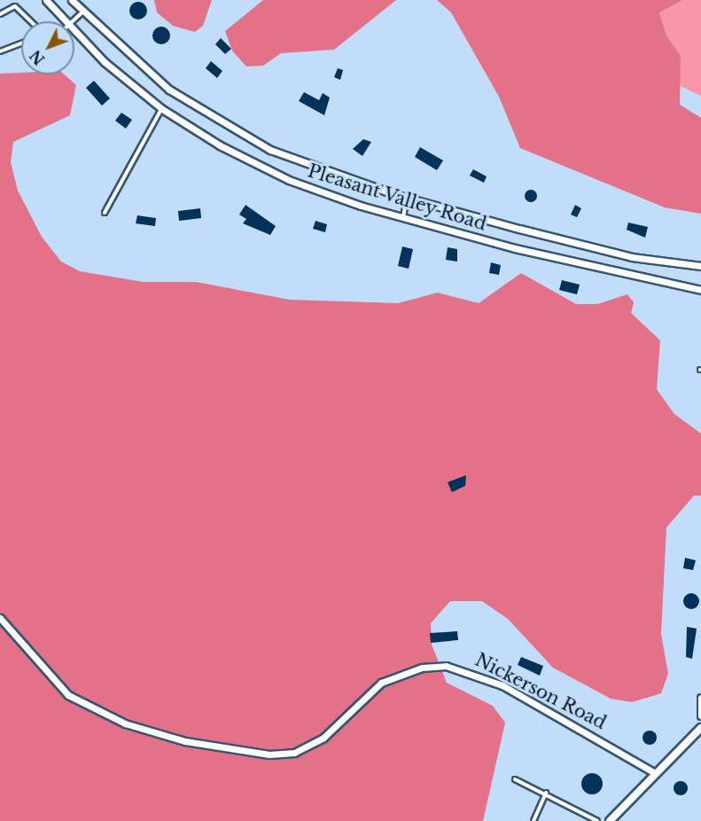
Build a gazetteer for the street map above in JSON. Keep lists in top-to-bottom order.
{
  "streets": {
    "street": ["Pleasant Valley Road", "Nickerson Road"]
  },
  "north": "bottom left"
}
